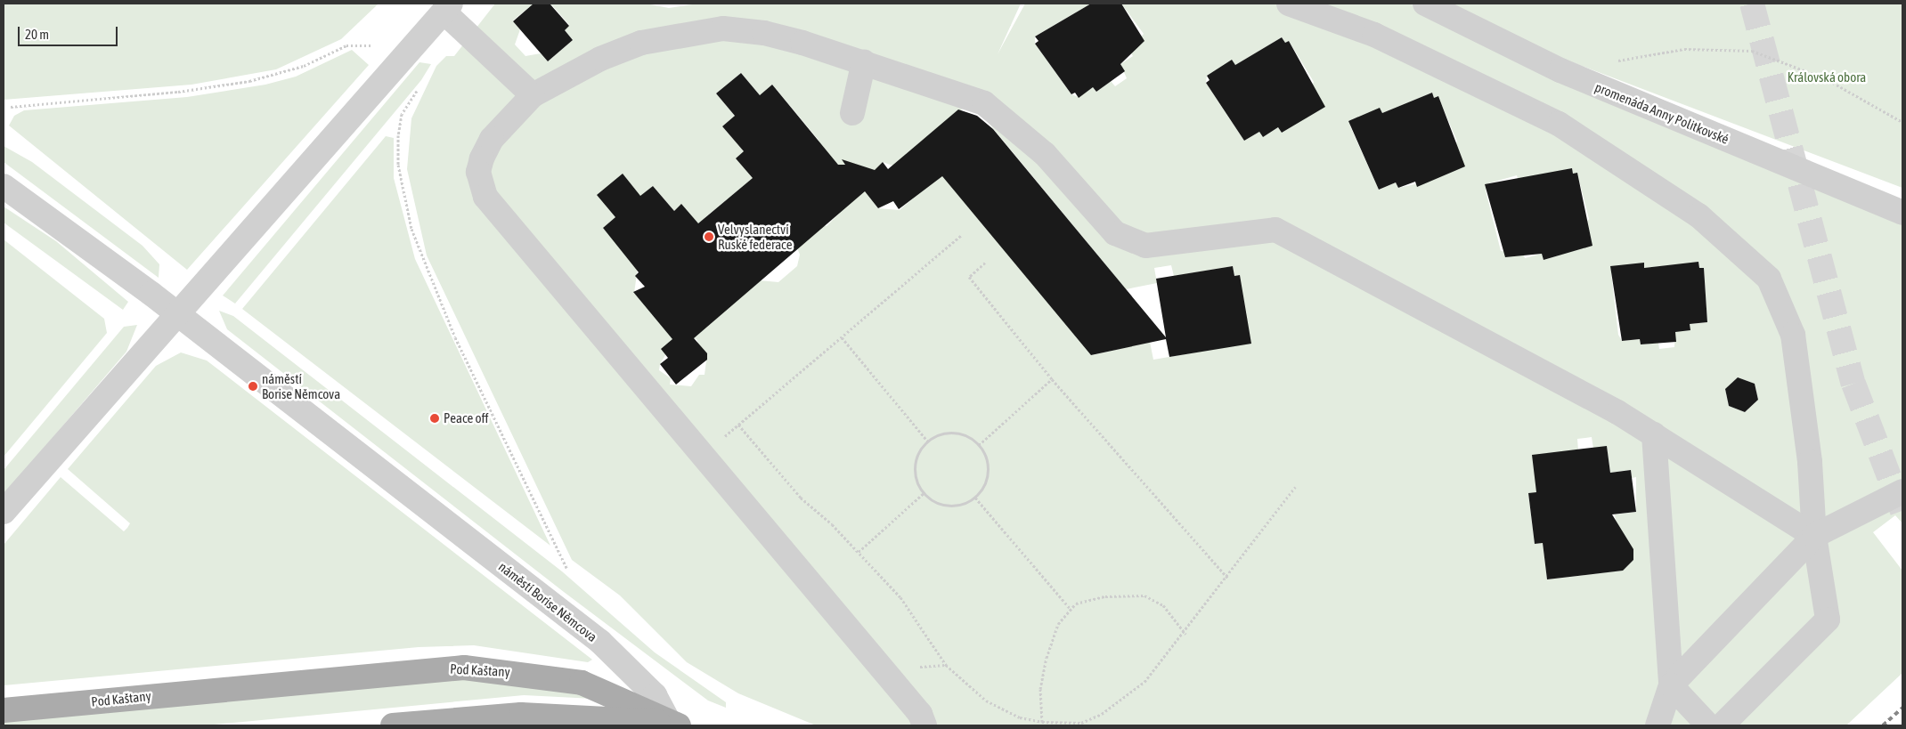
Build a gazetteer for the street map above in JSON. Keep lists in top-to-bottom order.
{
  "streets": {
    "main road": ["Pod Kaštany"],
    "street": ["promenáda Anny Politkovské", "náměstí Borise Němcova"]
  },
  "crossings": [
    ["náměstí Borise Němcova", "Pod Kaštany"]
  ],
  "parks": ["Královská obora"],
  "places": ["Velvyslanectví Ruské federace", "náměstí Borise Němcova", "Peace off"],
  "scale_bar": "20 m"
}
